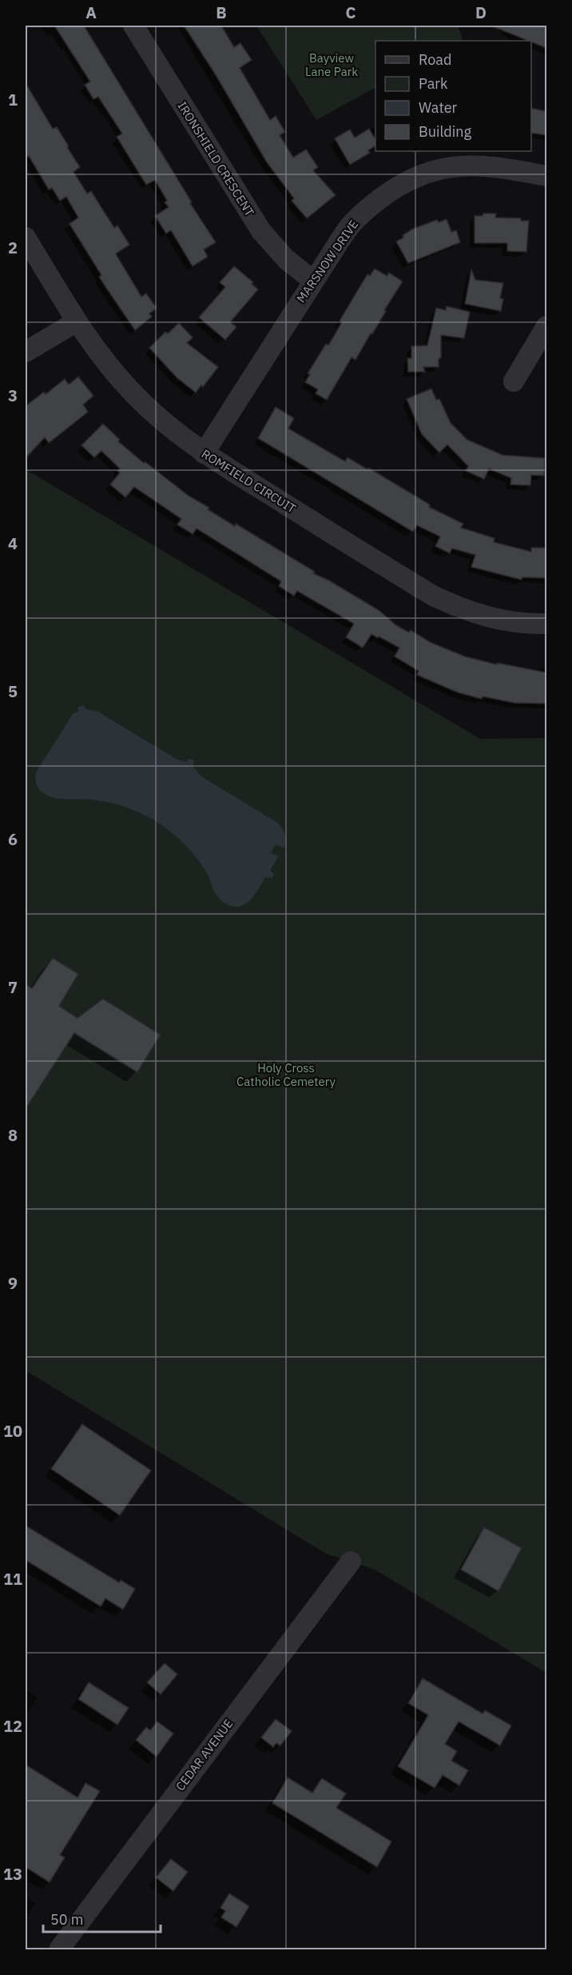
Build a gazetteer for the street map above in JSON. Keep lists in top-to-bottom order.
{
  "streets": {
    "street": [
      "IRONSHIELD CRESCENT",
      "MARSNOW DRIVE",
      "ROMFIELD CIRCUIT",
      "CEDAR AVENUE"
    ]
  },
  "crossings": [
    ["IRONSHIELD CRESCENT", "MARSNOW DRIVE"],
    ["MARSNOW DRIVE", "ROMFIELD CIRCUIT"]
  ],
  "parks": ["Bayview Lane Park", "Holy Cross Catholic Cemetery"],
  "legend": [
    "Road",
    "Park",
    "Water",
    "Building"
  ],
  "scale_bar": "50 m",
  "grid": {
    "columns": [
      "A",
      "B",
      "C",
      "D"
    ],
    "rows": [
      "1",
      "2",
      "3",
      "4",
      "5",
      "6",
      "7",
      "8",
      "9",
      "10",
      "11",
      "12",
      "13"
    ]
  }
}
